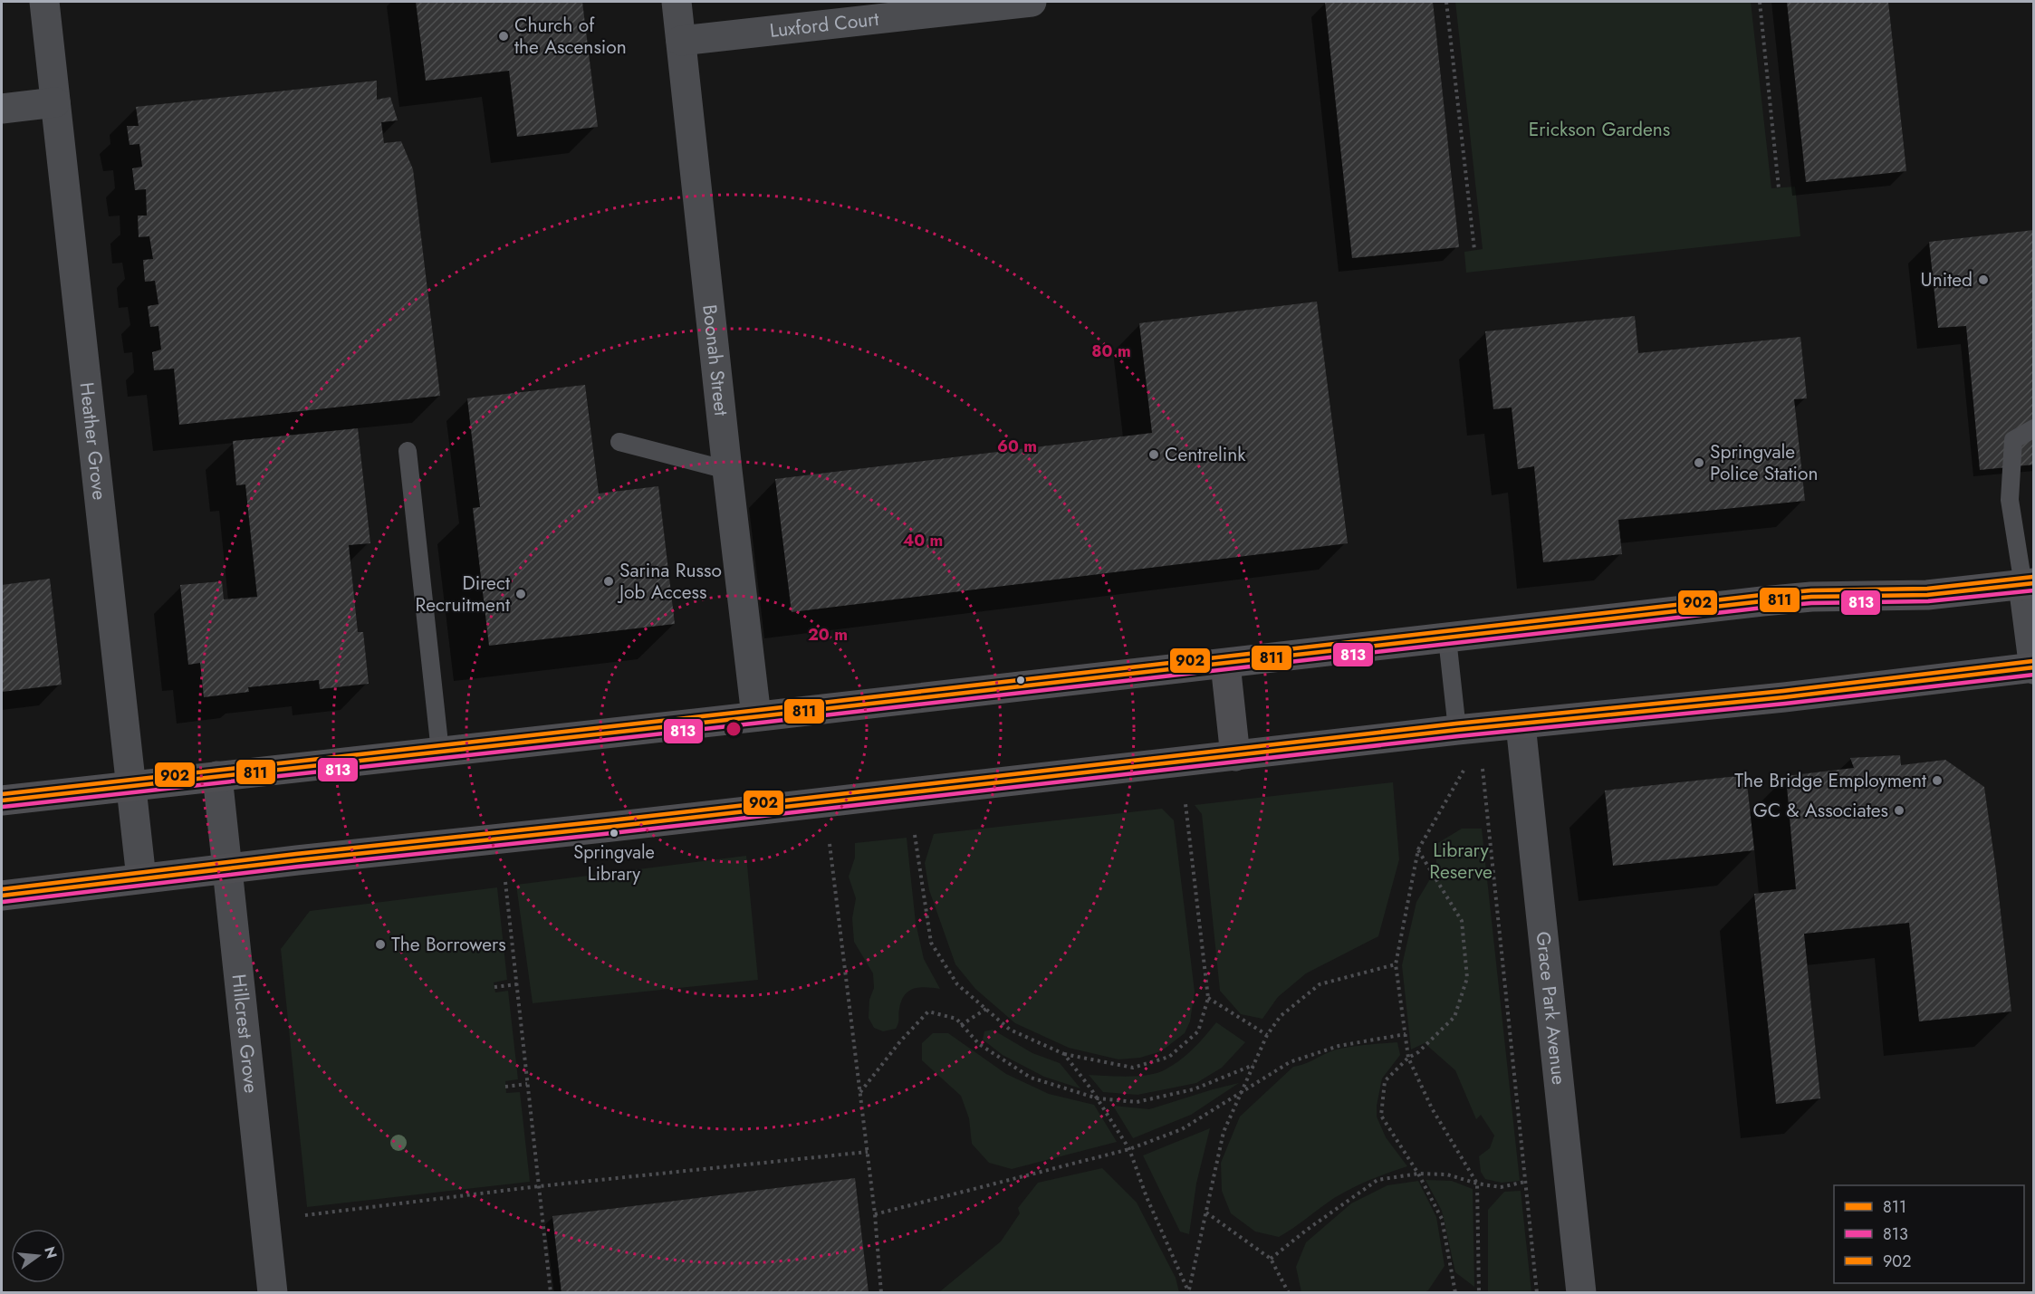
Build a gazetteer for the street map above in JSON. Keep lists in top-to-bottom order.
{
  "streets": {
    "street": [
      "Luxford Court",
      "Boonah Street",
      "Heather Grove",
      "Grace Park Avenue",
      "Hillcrest Grove"
    ]
  },
  "crossings": [
    ["Luxford Court", "Boonah Street"]
  ],
  "parks": ["Erickson Gardens", "Library Reserve"],
  "places": [
    "Church of the Ascension",
    "United",
    "Centrelink",
    "Springvale Police Station",
    "Sarina Russo Job Access",
    "Direct Recruitment",
    "The Bridge Employment",
    "GC & Associates",
    "Springvale Library",
    "The Borrowers"
  ],
  "lines": ["transit line 902", "transit line 811", "transit line 813"],
  "legend": ["811", "813", "902"],
  "north": "right",
  "rings": [
    "80 m",
    "60 m",
    "40 m",
    "20 m"
  ]
}
